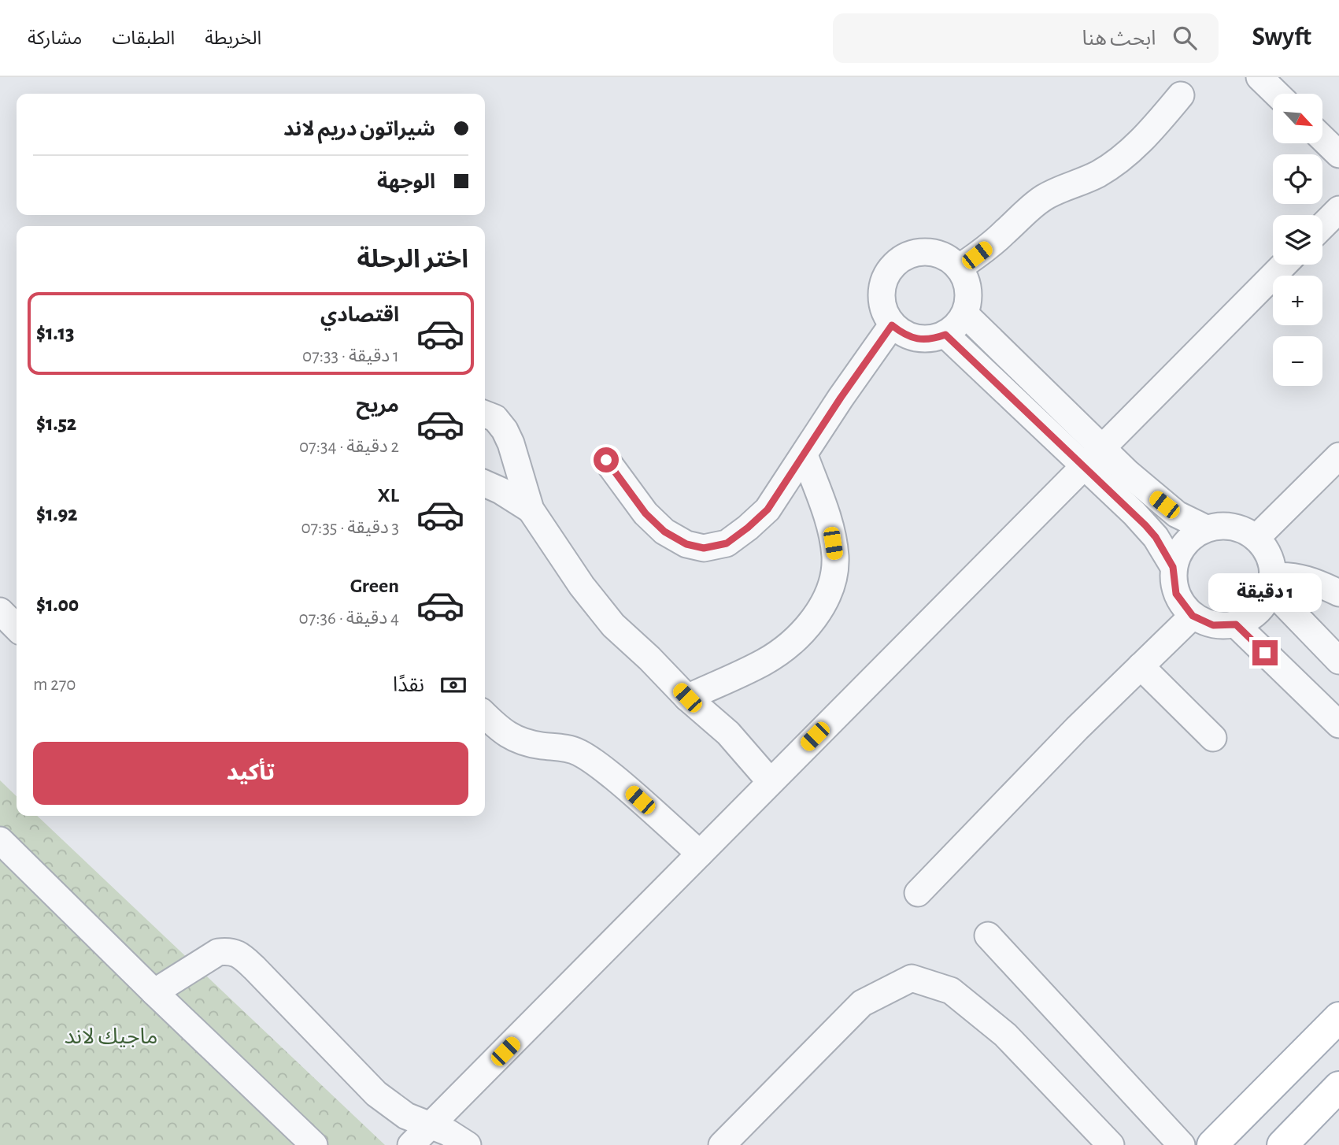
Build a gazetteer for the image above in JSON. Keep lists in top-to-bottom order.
{
  "parks": ["ماجيك لاند"],
  "north": "bottom right",
  "page": {
    "header": "Swyft",
    "search": "ابحث هنا",
    "nav": ["الخريطة", "الطبقات", "مشاركة"],
    "map_buttons": ["+", "−"],
    "banner": ["شيراتون دريم لاند", "الوجهة"],
    "heading": "اختر الرحلة",
    "list": [
      {
        "name": "اقتصادي",
        "note": "1 دقيقة · 07:33",
        "value": "$1.13"
      },
      {
        "name": "مريح",
        "note": "2 دقيقة · 07:34",
        "value": "$1.52"
      },
      {
        "name": "XL",
        "note": "3 دقيقة · 07:35",
        "value": "$1.92"
      },
      {
        "name": "Green",
        "note": "4 دقيقة · 07:36",
        "value": "$1.00"
      }
    ],
    "bubble": "1 دقيقة",
    "pay": ["نقدًا", "270 m"],
    "buttons": "تأكيد"
  }
}
